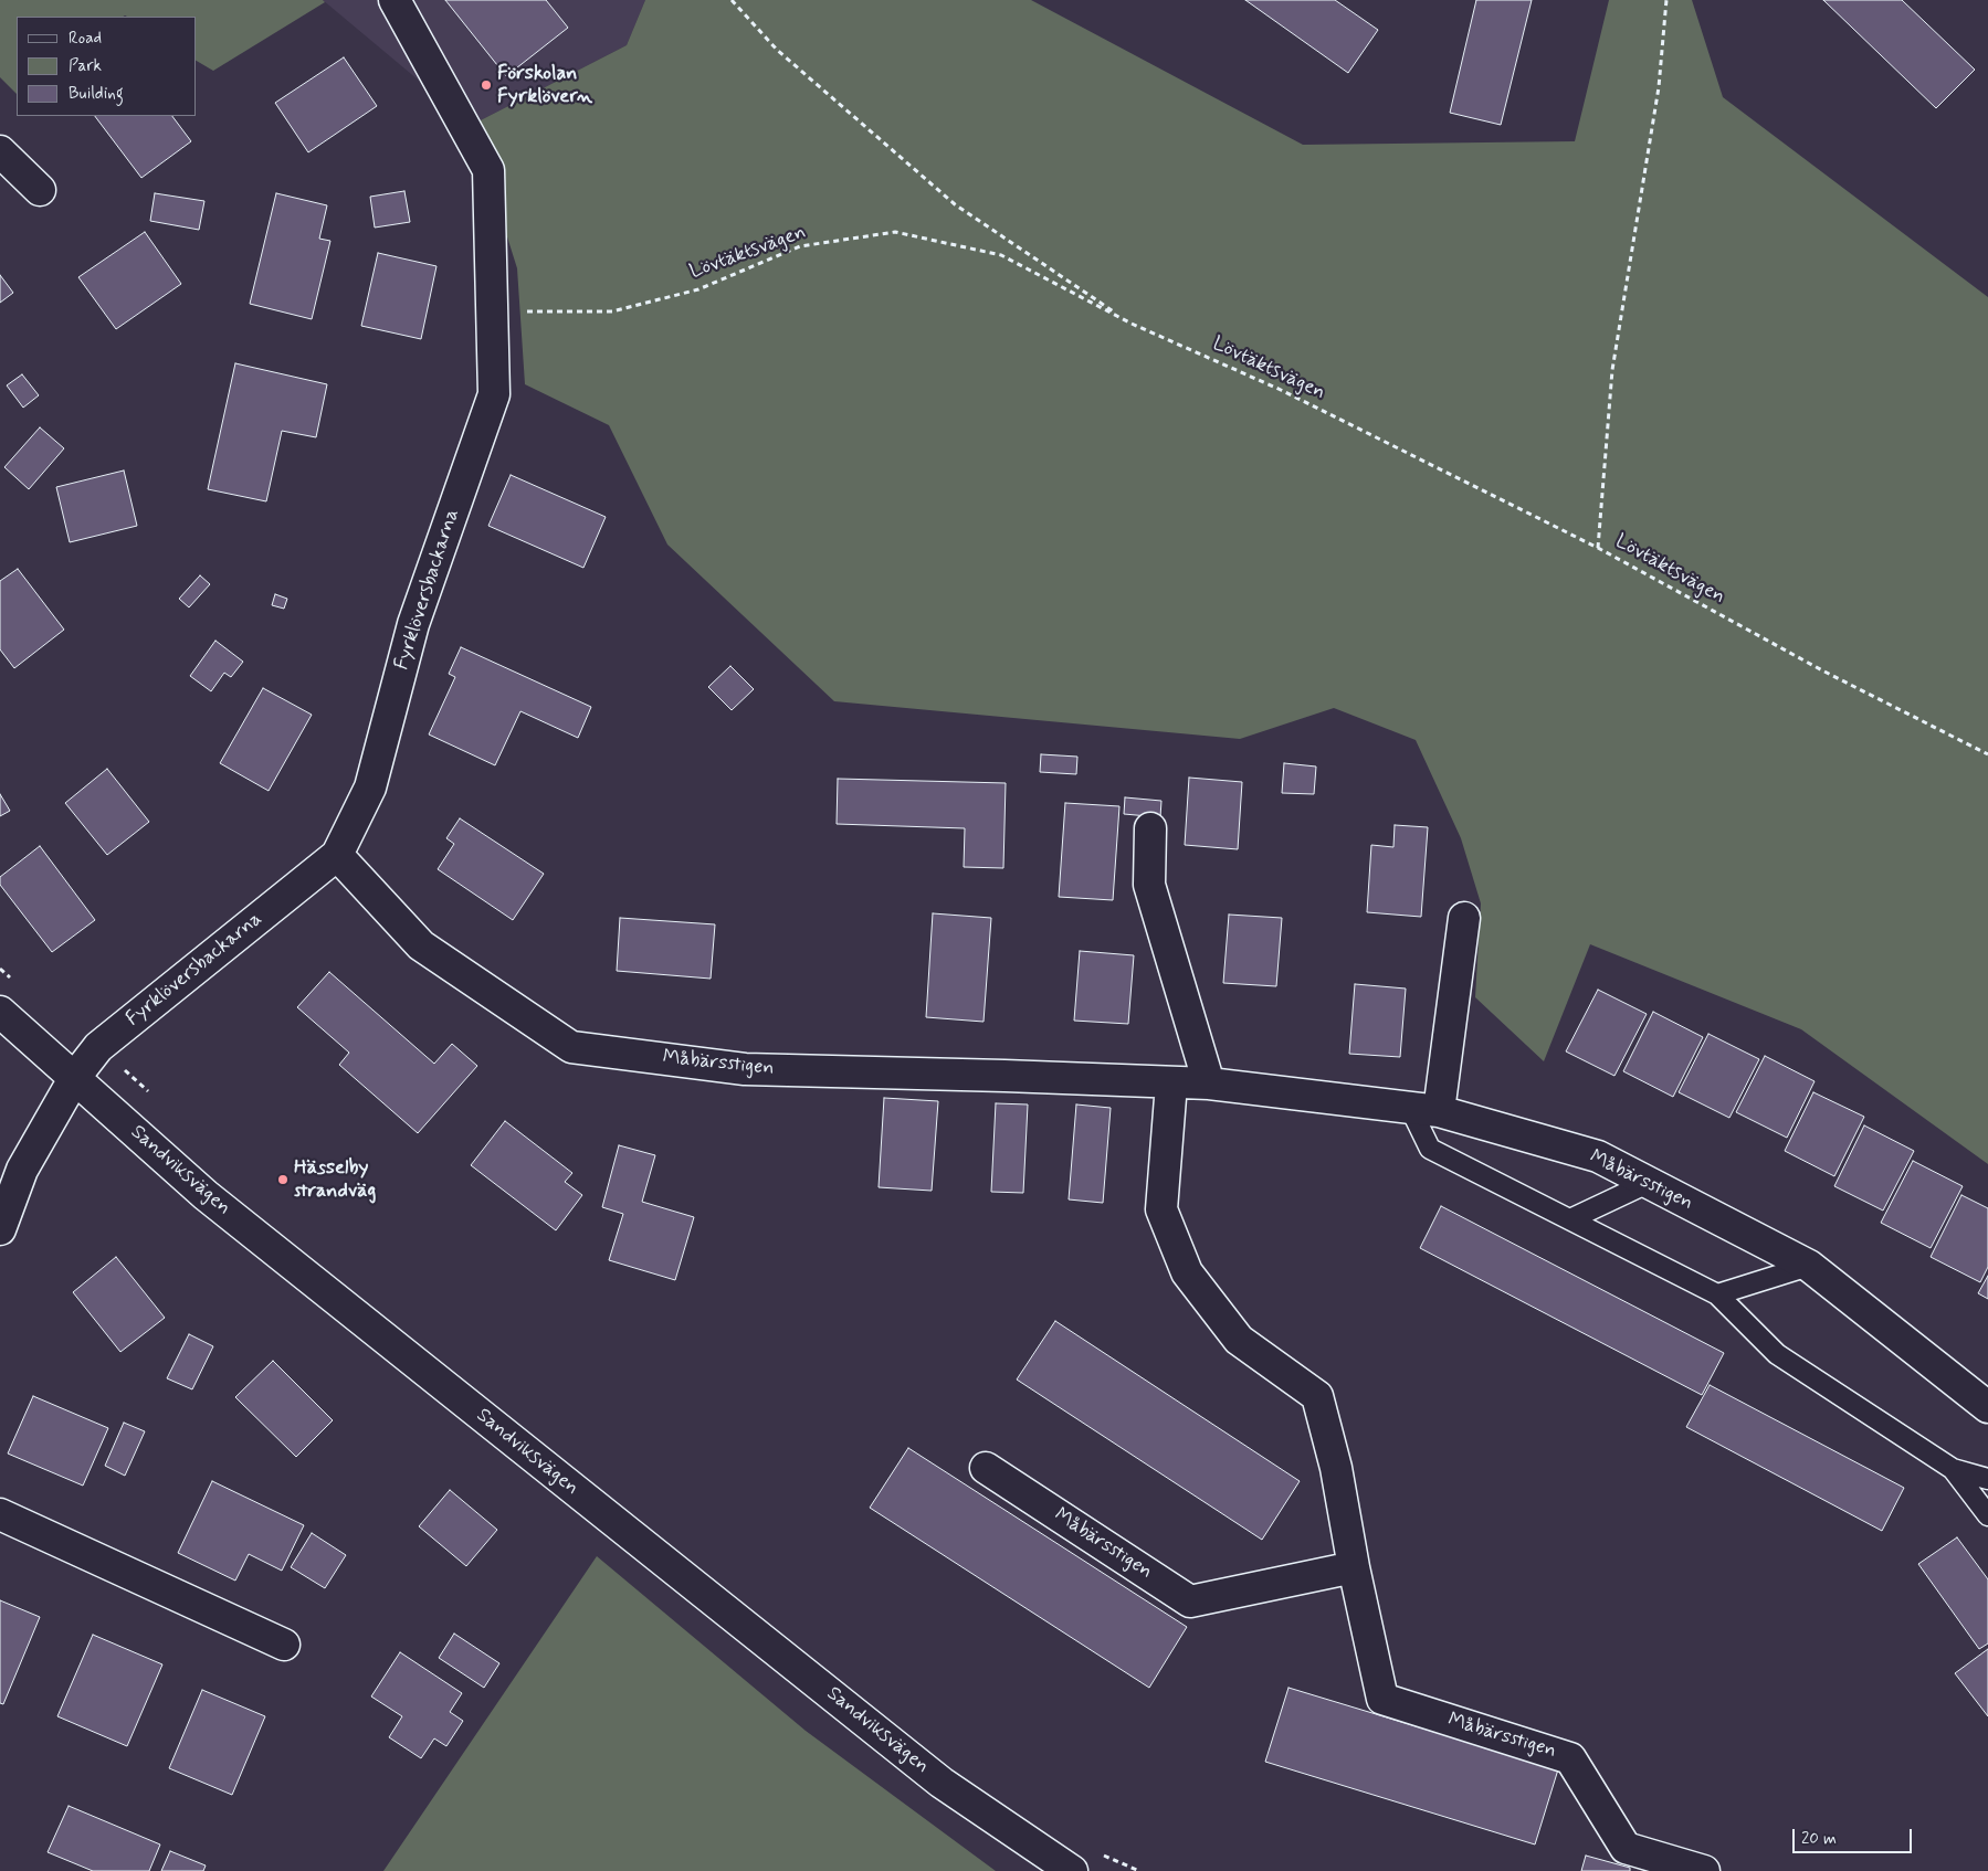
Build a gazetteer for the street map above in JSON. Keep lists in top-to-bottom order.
{
  "streets": {
    "street": ["Fyrklöversbackarna", "Måbärsstigen", "Sandviksvägen"],
    "path": ["Lövtäktsvägen"]
  },
  "crossings": [
    ["Lövtäktsvägen", "Fyrklöversbackarna"],
    ["Fyrklöversbackarna", "Måbärsstigen"],
    ["Fyrklöversbackarna", "Sandviksvägen"]
  ],
  "places": ["Förskolan Fyrklövern", "Hässelby strandväg"],
  "legend": ["Road", "Park", "Building"],
  "scale_bar": "20 m"
}
